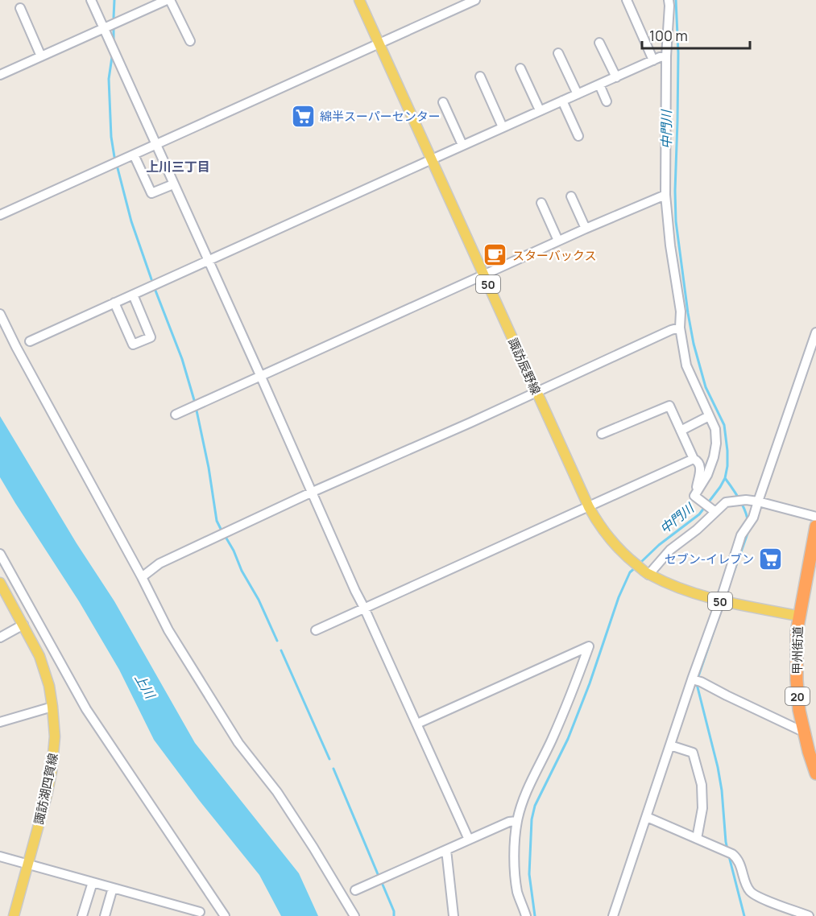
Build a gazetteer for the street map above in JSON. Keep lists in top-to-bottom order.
{
  "streets": {
    "highway": ["甲州街道", "20"],
    "main road": ["50", "諏訪辰野線", "諏訪湖四賀線"]
  },
  "crossings": [
    ["諏訪辰野線", "甲州街道"]
  ],
  "districts": ["上川三丁目"],
  "water": ["中門川", "上川"],
  "places": {
    "supermarket": ["綿半スーパーセンター", "セブン-イレブン"],
    "cafe": ["スターバックス"]
  },
  "scale_bar": "100 m"
}
